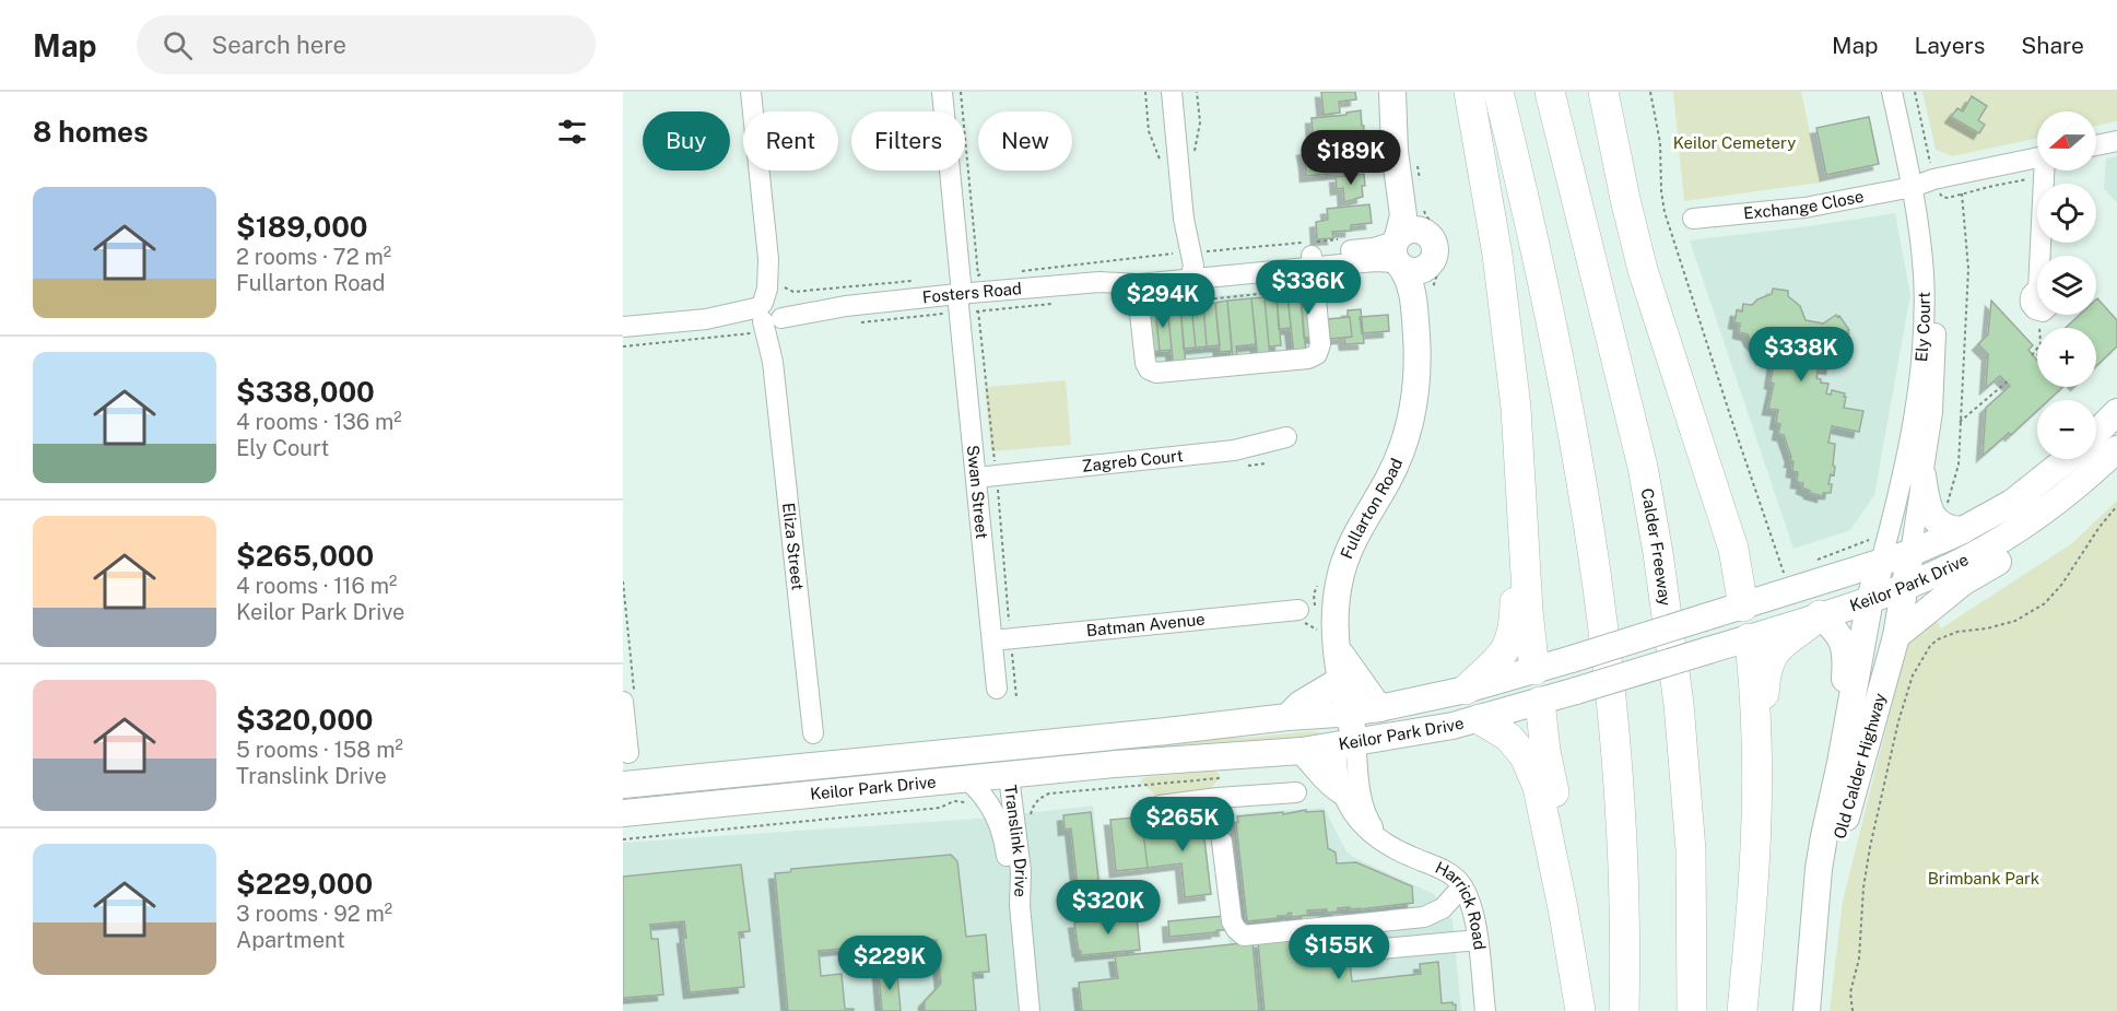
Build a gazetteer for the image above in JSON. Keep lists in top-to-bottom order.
{
  "streets": {
    "highway": ["Calder Freeway"],
    "main road": ["Fullarton Road", "Keilor Park Drive", "Old Calder Highway"],
    "street": [
      "Exchange Close",
      "Fosters Road",
      "Ely Court",
      "Zagreb Court",
      "Swan Street",
      "Eliza Street",
      "Batman Avenue",
      "Translink Drive",
      "Harrick Road"
    ]
  },
  "crossings": [
    ["Exchange Close", "Ely Court"],
    ["Fosters Road", "Swan Street"],
    ["Fosters Road", "Fullarton Road"],
    ["Fosters Road", "Eliza Street"],
    ["Ely Court", "Keilor Park Drive"],
    ["Ely Court", "Old Calder Highway"],
    ["Zagreb Court", "Swan Street"],
    ["Swan Street", "Batman Avenue"],
    ["Fullarton Road", "Keilor Park Drive"],
    ["Fullarton Road", "Harrick Road"],
    ["Keilor Park Drive", "Old Calder Highway"],
    ["Keilor Park Drive", "Translink Drive"],
    ["Keilor Park Drive", "Harrick Road"]
  ],
  "parks": ["Keilor Cemetery", "Brimbank Park"],
  "north": "left",
  "page": {
    "header": "Map",
    "search": "Search here",
    "nav": ["Map", "Layers", "Share"],
    "heading": "8 homes",
    "map_buttons": ["+", "−"],
    "chip": [
      "Buy",
      "Rent",
      "Filters",
      "New"
    ],
    "price": [
      "$189K",
      "$336K",
      "$294K",
      "$338K",
      "$265K",
      "$320K",
      "$155K",
      "$229K"
    ],
    "list": [
      {
        "name": "$189,000",
        "note": "2 rooms · 72 m² · Fullarton Road"
      },
      {
        "name": "$338,000",
        "note": "4 rooms · 136 m² · Ely Court"
      },
      {
        "name": "$265,000",
        "note": "4 rooms · 116 m² · Keilor Park Drive"
      },
      {
        "name": "$320,000",
        "note": "5 rooms · 158 m² · Translink Drive"
      },
      {
        "name": "$229,000",
        "note": "3 rooms · 92 m² · Apartment"
      }
    ]
  }
}
